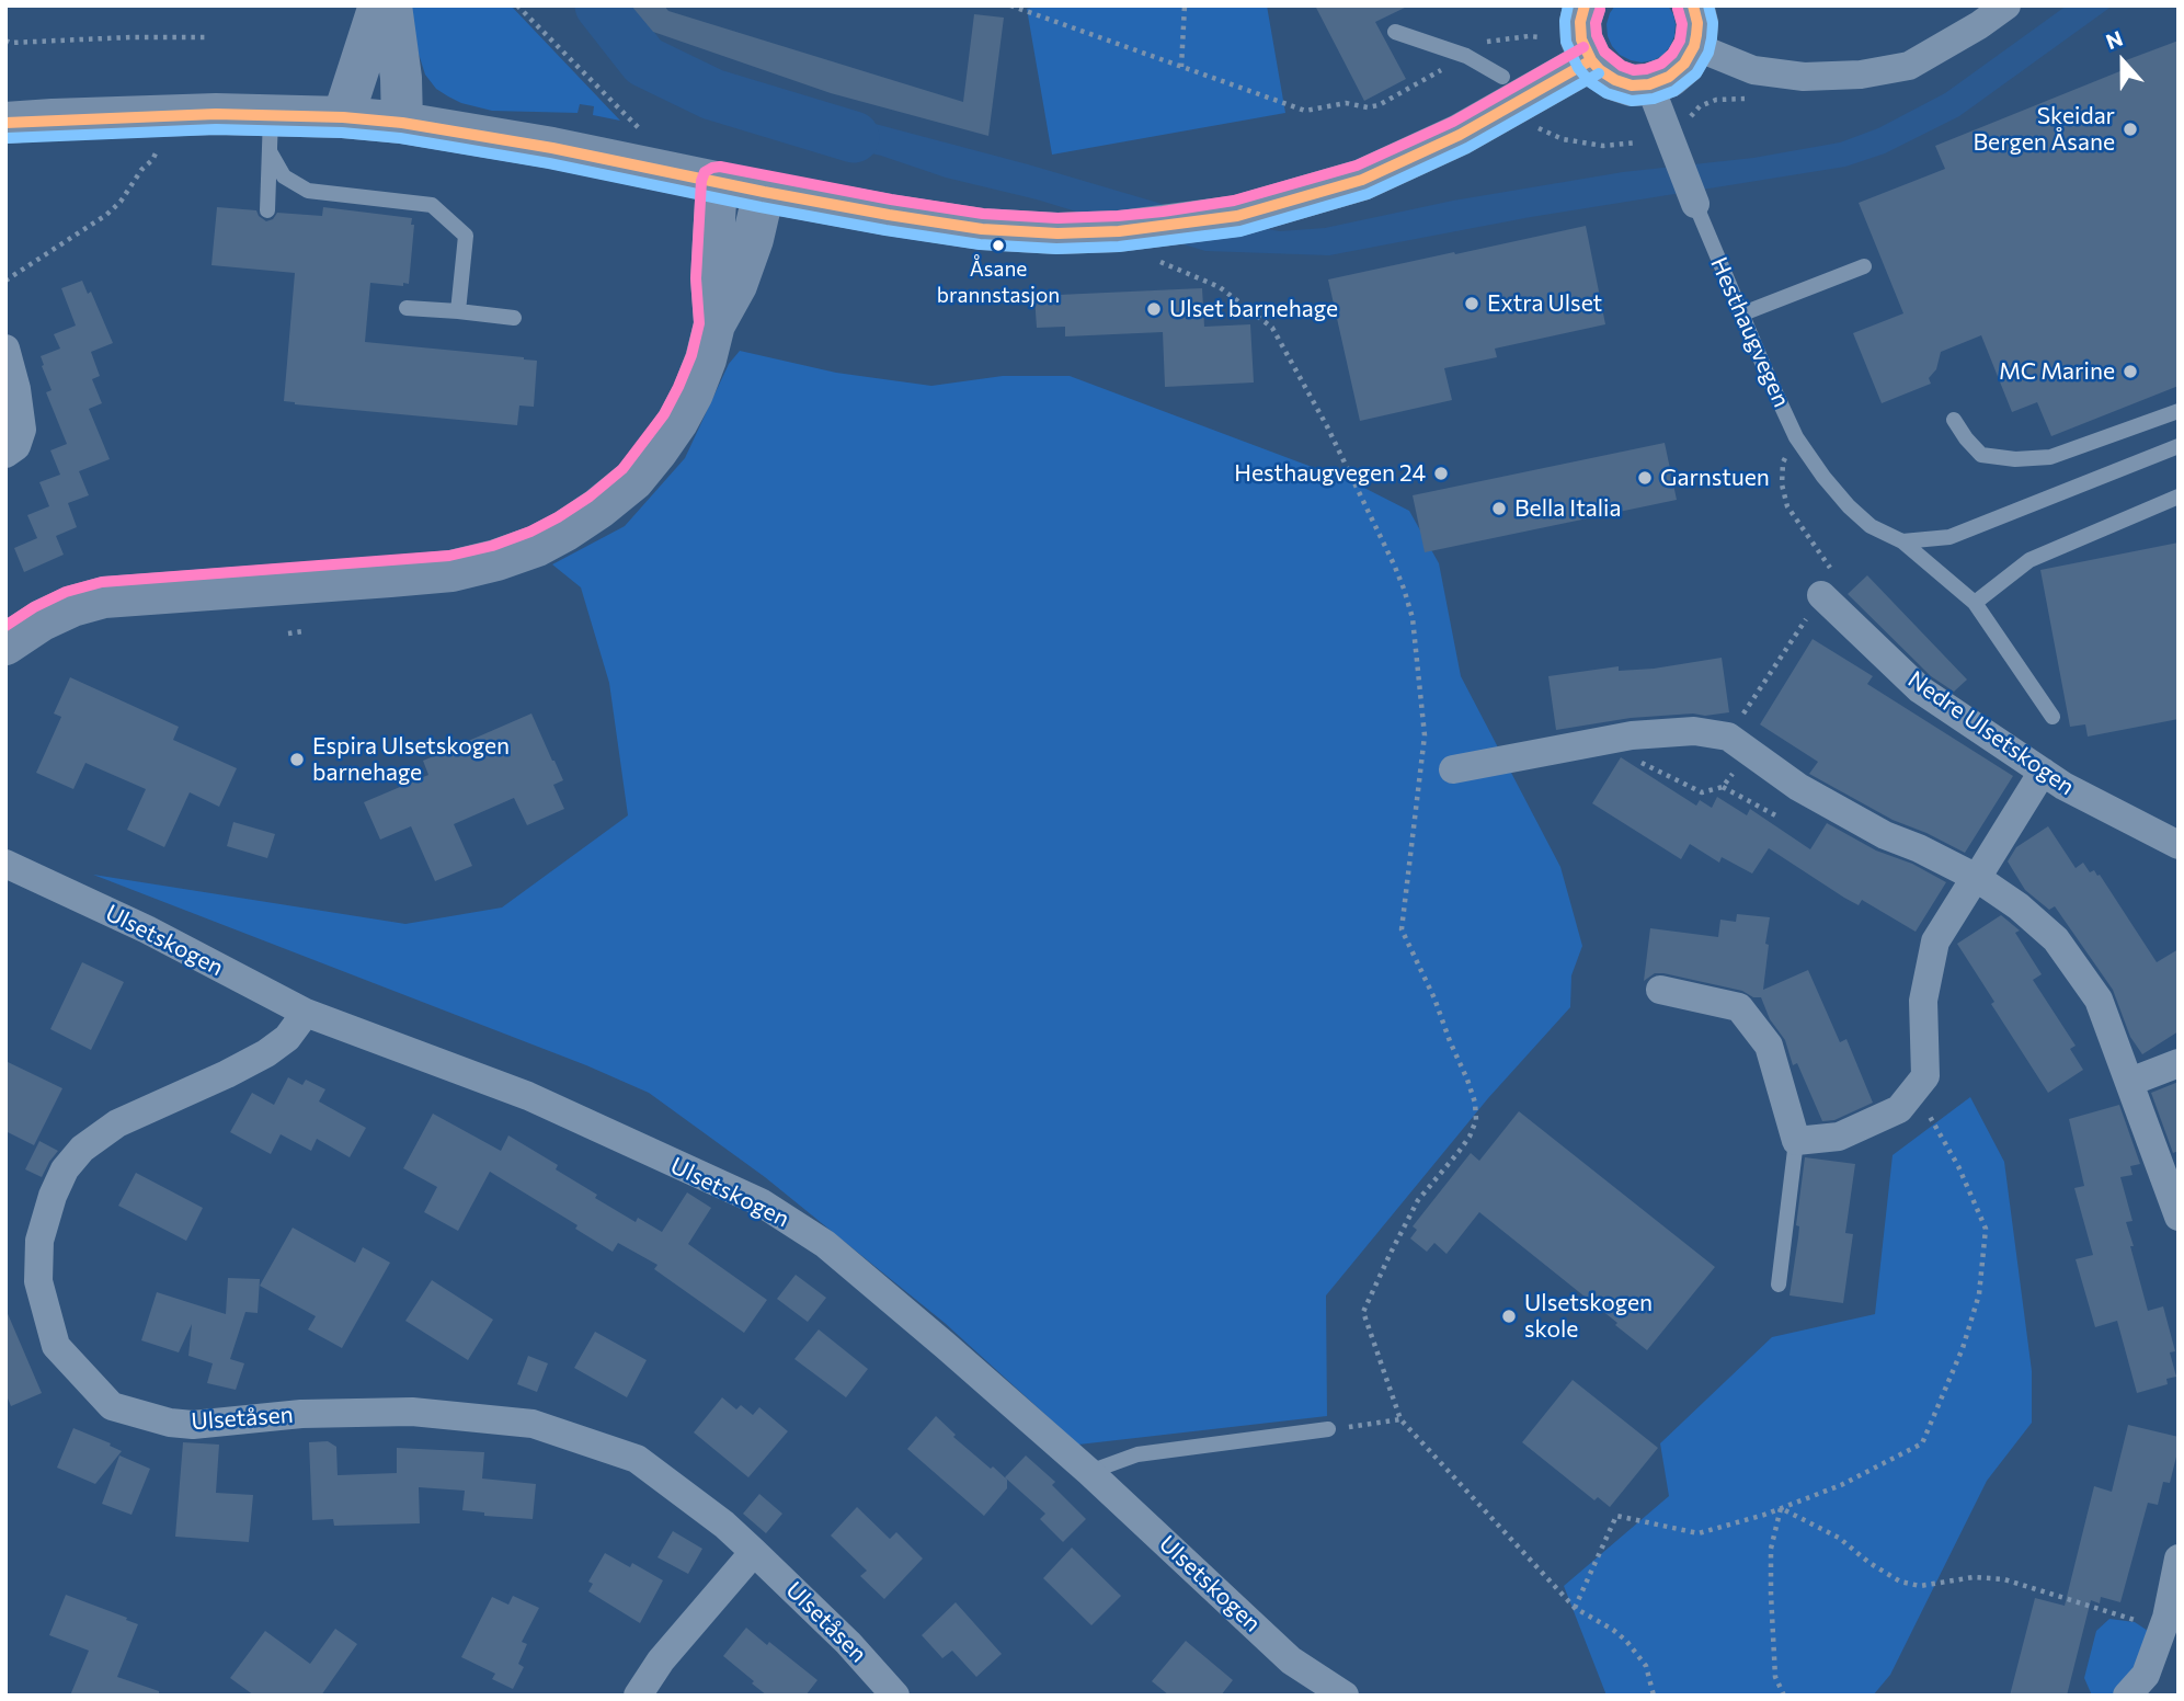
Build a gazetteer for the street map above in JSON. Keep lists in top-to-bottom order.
{
  "streets": {
    "street": [
      "Hesthaugvegen",
      "Nedre Ulsetskogen",
      "Ulsetskogen",
      "Ulsetåsen"
    ]
  },
  "crossings": [
    ["Ulsetskogen", "Ulsetåsen"]
  ],
  "places": [
    "Skeidar Bergen Åsane",
    "Åsane brannstasjon",
    "Extra Ulset",
    "Ulset barnehage",
    "MC Marine",
    "Hesthaugvegen 24",
    "Garnstuen",
    "Bella Italia",
    "Espira Ulsetskogen barnehage",
    "Ulsetskogen skole"
  ],
  "north": "top"
}
